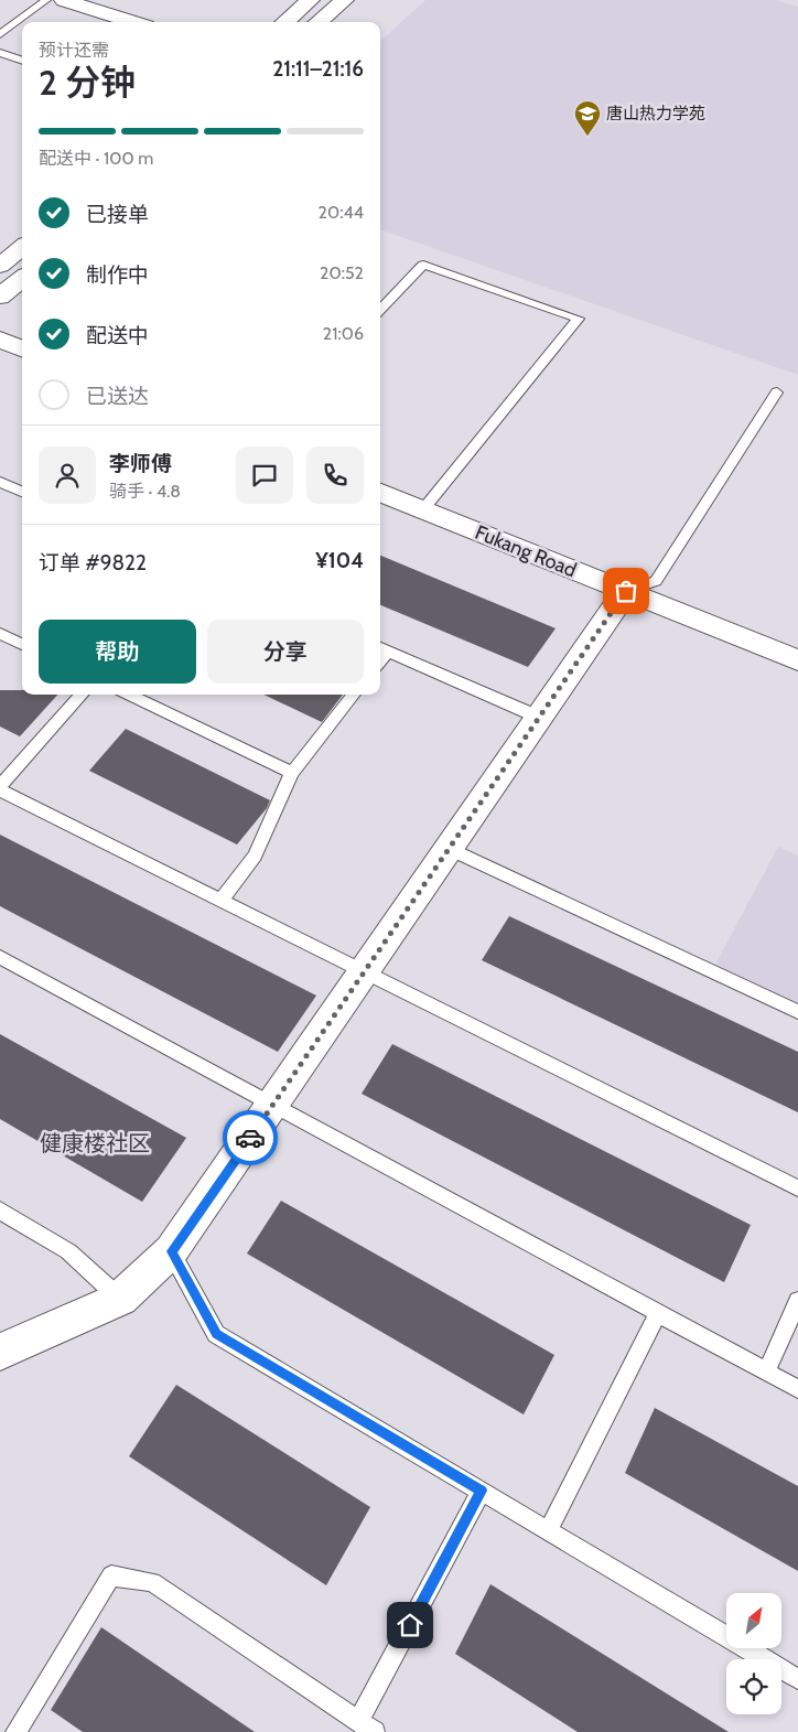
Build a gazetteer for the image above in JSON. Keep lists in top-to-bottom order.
{
  "streets": {
    "street": ["Fukang Road"]
  },
  "districts": ["健康楼社区"],
  "places": {
    "school or university": ["唐山热力学苑"]
  },
  "north": "top right",
  "page": {
    "heading": ["2 分钟", "预计还需", "21:11–21:16"],
    "panel": [
      "李师傅",
      "骑手 · 4.8",
      "订单 #9822",
      "¥104"
    ],
    "bar": "配送中 · 100 m",
    "list": [
      ["已接单", "20:44"],
      ["制作中", "20:52"],
      ["配送中", "21:06"],
      "已送达"
    ],
    "buttons": ["帮助", "分享"]
  }
}
